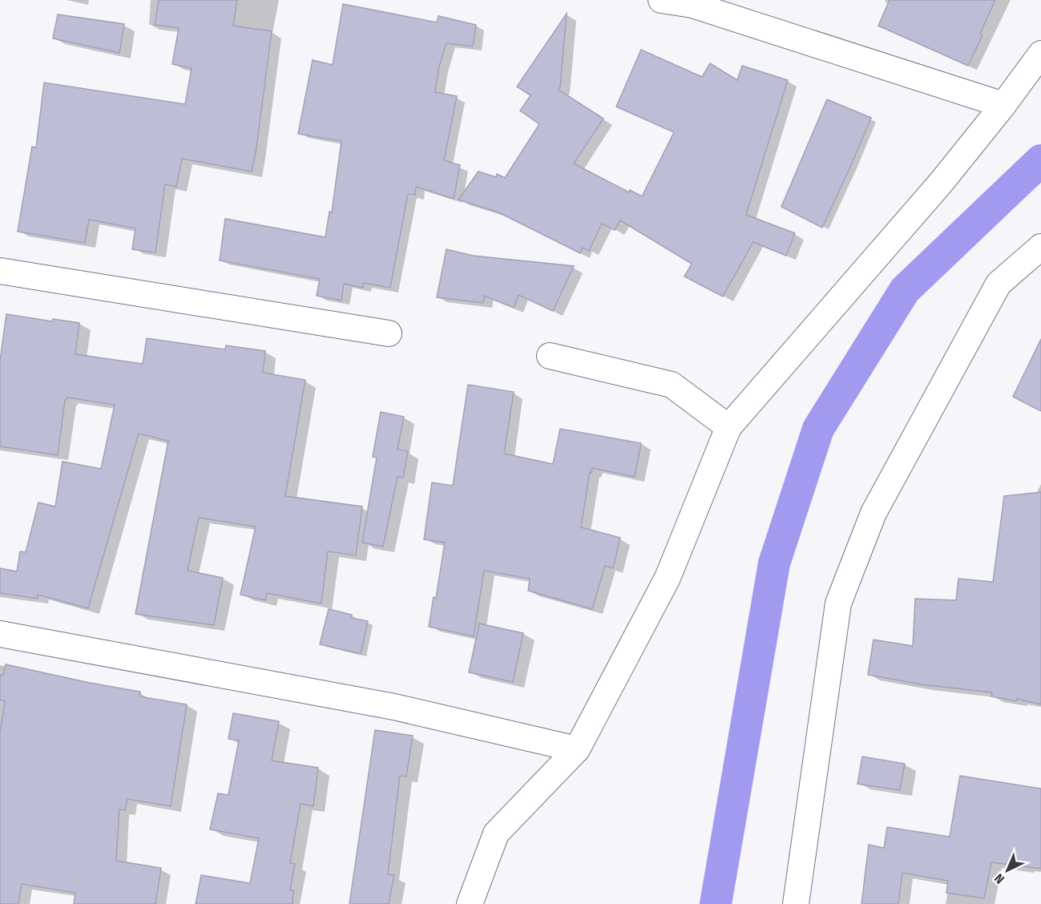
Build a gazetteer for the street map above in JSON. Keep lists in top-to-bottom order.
{
  "north": "bottom left"
}
